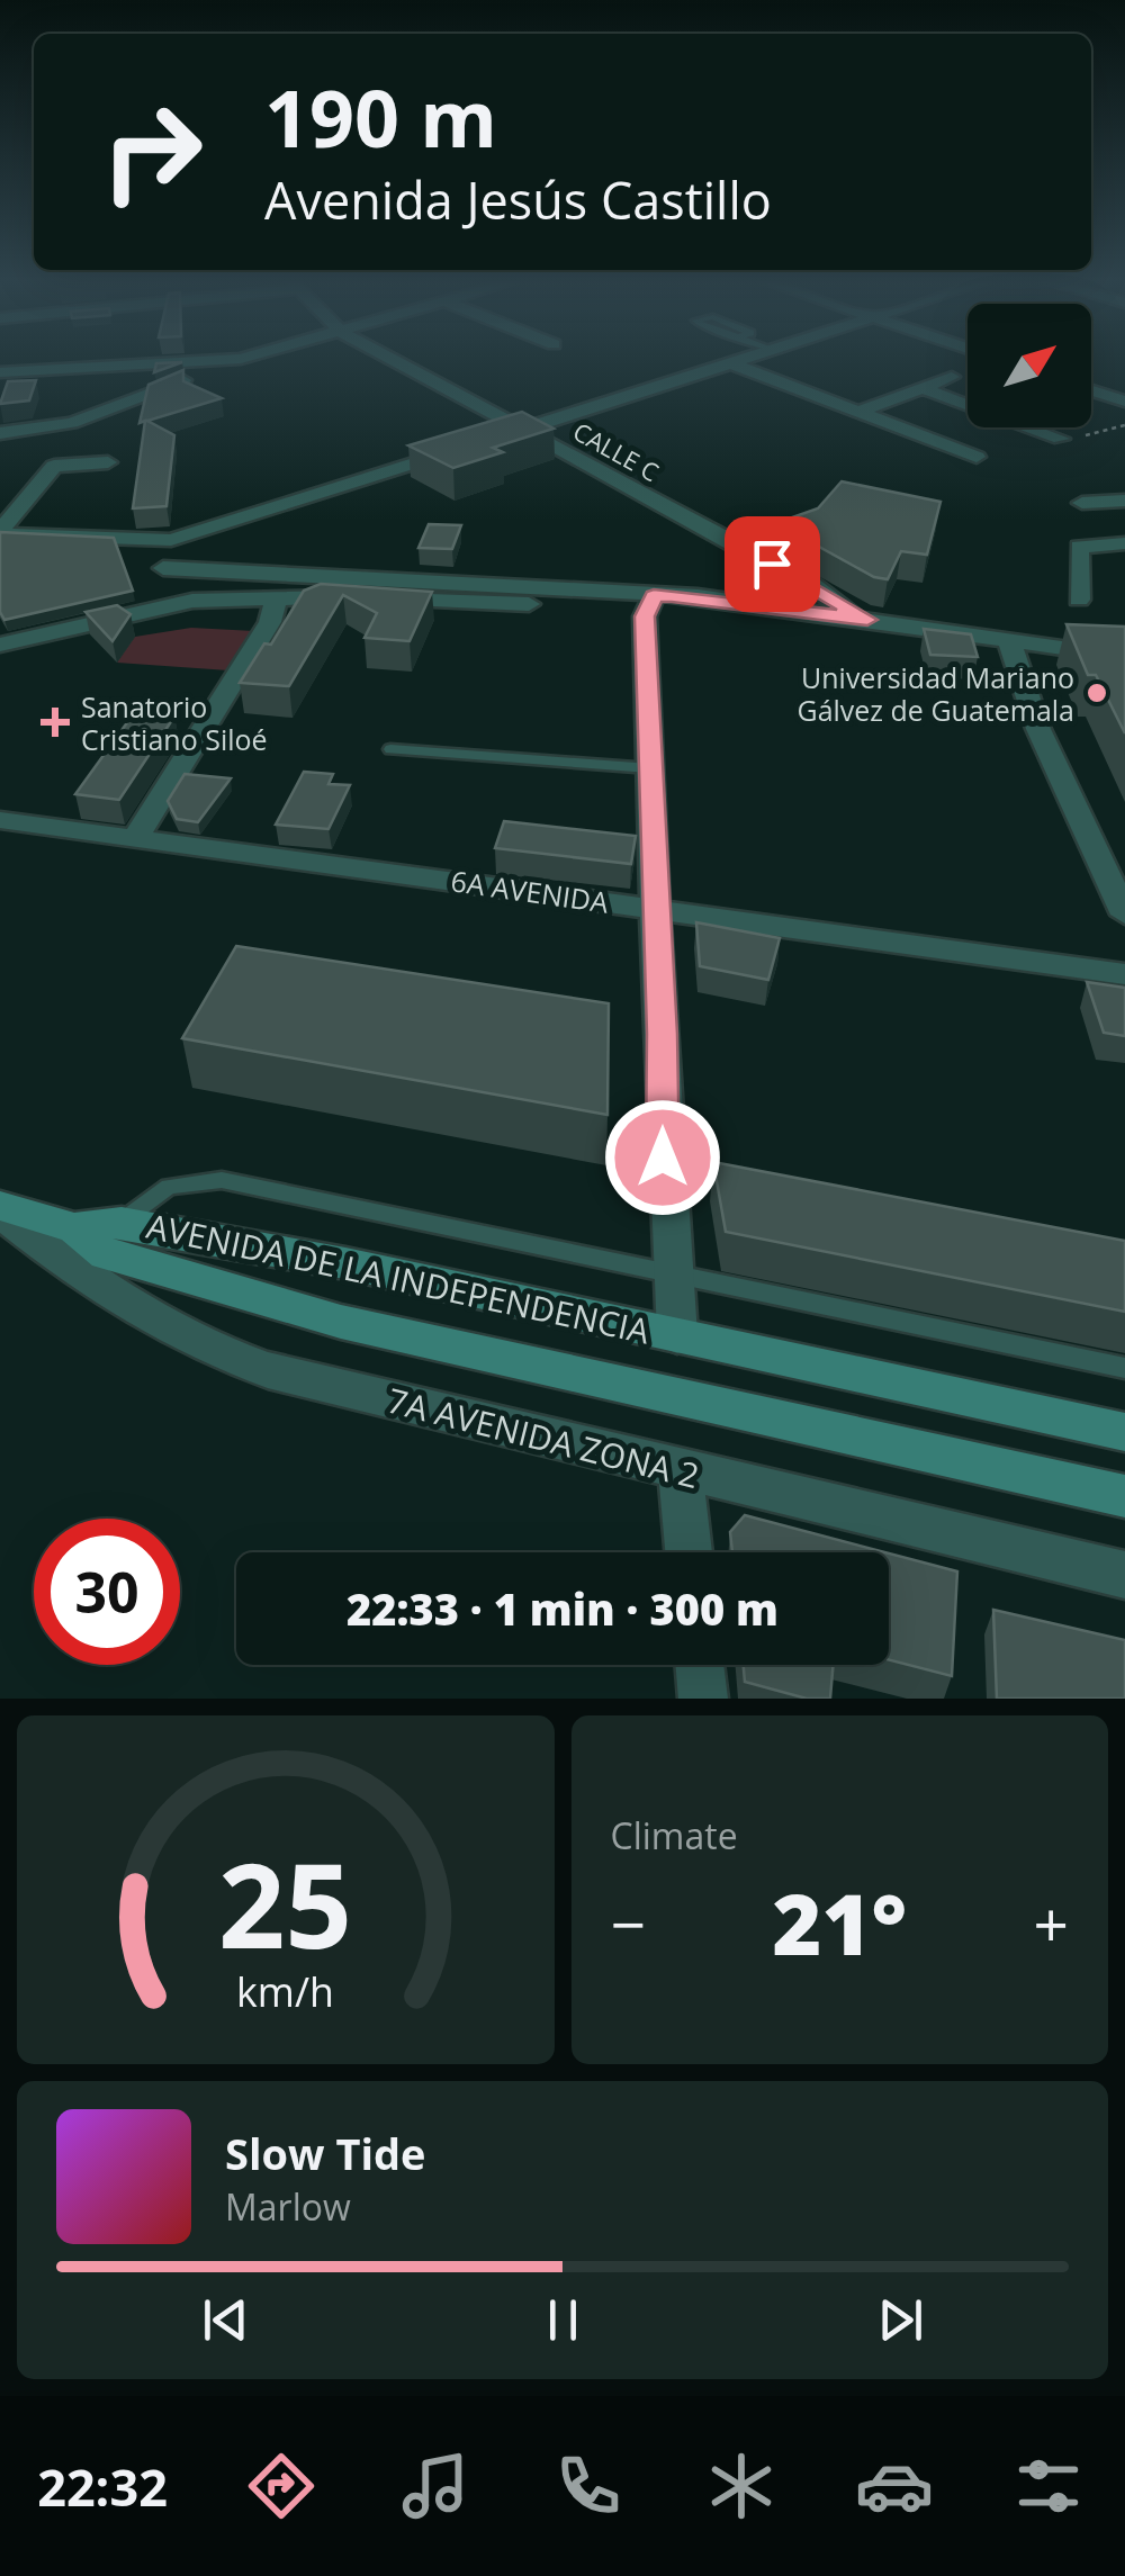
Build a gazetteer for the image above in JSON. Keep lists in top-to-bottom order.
{
  "streets": {
    "main road": ["AVENIDA DE LA INDEPENDENCIA"],
    "street": ["CALLE C", "6A AVENIDA", "7A AVENIDA ZONA 2"]
  },
  "places": {
    "other": ["Universidad Mariano Gálvez de Guatemala"],
    "health": ["Sanatorio Cristiano Siloé"]
  },
  "north": "top right",
  "page": {
    "turn": ["190 m", "Avenida Jesús Castillo"],
    "limit": "30",
    "trip": "22:33 · 1 min · 300 m",
    "tile": "Climate",
    "heat": ["−", "21°", "+"],
    "song": ["Slow Tide", "Marlow"],
    "tabs": "22:32",
    "gauge": ["25", "km/h"]
  }
}
